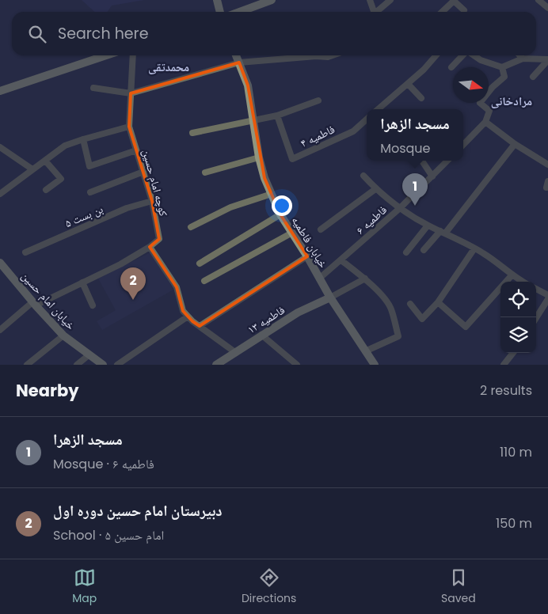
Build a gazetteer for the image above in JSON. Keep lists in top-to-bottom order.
{
  "streets": {
    "main road": ["خیابان فاطمیه", "خیابان امام حسین", "فاطمیه ۱۳"],
    "street": [
      "فاطمیه ۴",
      "کوچه امام حسین",
      "بن بست ۵",
      "فاطمیه ۶"
    ]
  },
  "crossings": [
    ["کوچه امام حسین", "بن بست ۵"],
    ["فاطمیه ۶", "خیابان فاطمیه"],
    ["خیابان فاطمیه", "فاطمیه ۱۳"]
  ],
  "districts": ["محمدتقی", "مرادخانی"],
  "north": "right",
  "page": {
    "search": "Search here",
    "popup": ["مسجد الزهرا", "Mosque"],
    "pins": ["1", "2"],
    "heading": ["Nearby", "2 results"],
    "list": [
      {
        "mark": "1",
        "name": "مسجد الزهرا",
        "note": "Mosque · فاطمیه ۶",
        "value": "110 m"
      },
      {
        "mark": "2",
        "name": "دبیرستان امام حسین دوره اول",
        "note": "School · امام حسین ۵",
        "value": "150 m"
      }
    ],
    "nav": ["Map", "Directions", "Saved"]
  }
}
